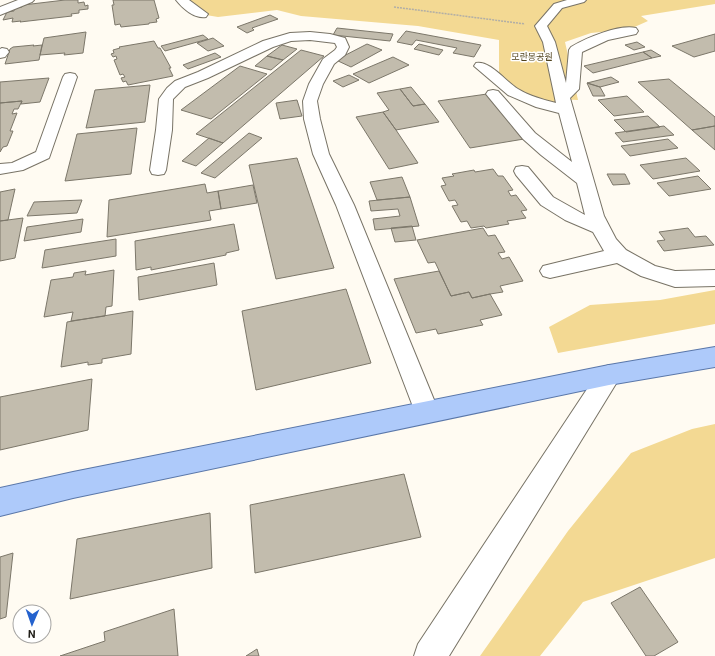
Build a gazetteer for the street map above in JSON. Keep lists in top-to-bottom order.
{
  "parks": ["모란봉공원"],
  "north": "bottom"
}
